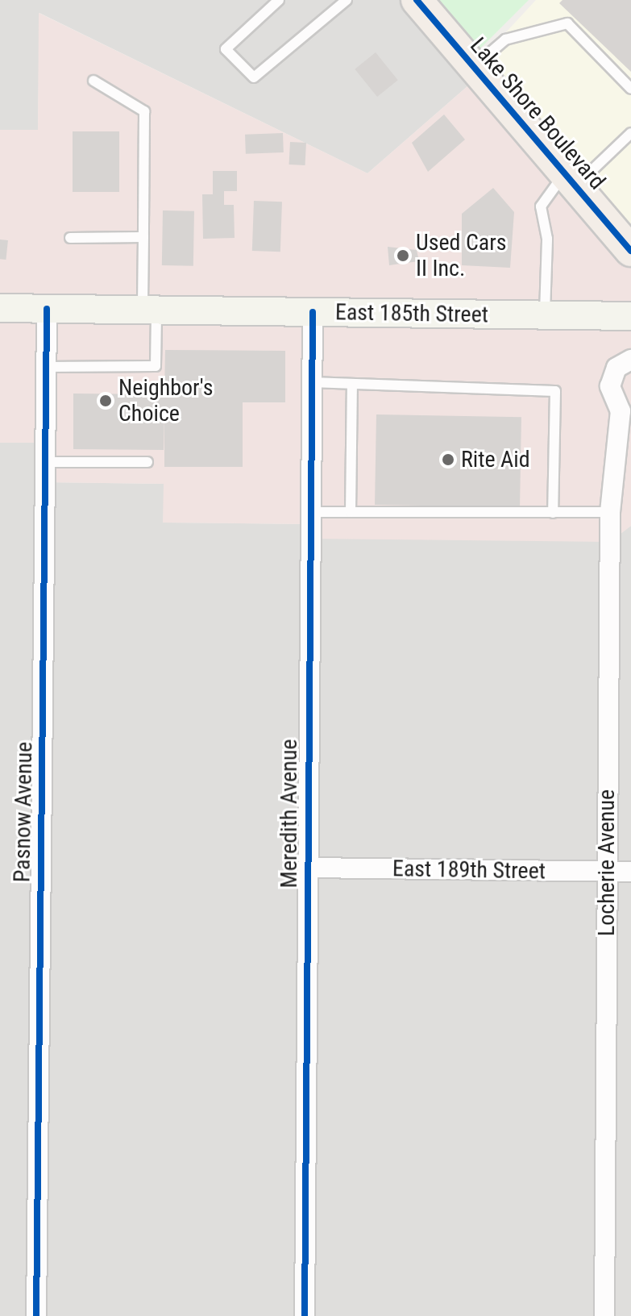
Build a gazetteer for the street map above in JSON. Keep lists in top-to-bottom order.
{
  "streets": {
    "main road": ["Lake Shore Boulevard"],
    "street": [
      "East 185th Street",
      "Pasnow Avenue",
      "Meredith Avenue",
      "Locherie Avenue",
      "East 189th Street"
    ]
  },
  "crossings": [
    ["East 185th Street", "Pasnow Avenue"],
    ["East 185th Street", "Meredith Avenue"],
    ["Meredith Avenue", "East 189th Street"],
    ["Locherie Avenue", "East 189th Street"]
  ],
  "places": ["Used Cars II Inc.", "Neighbor's Choice", "Rite Aid"]
}
